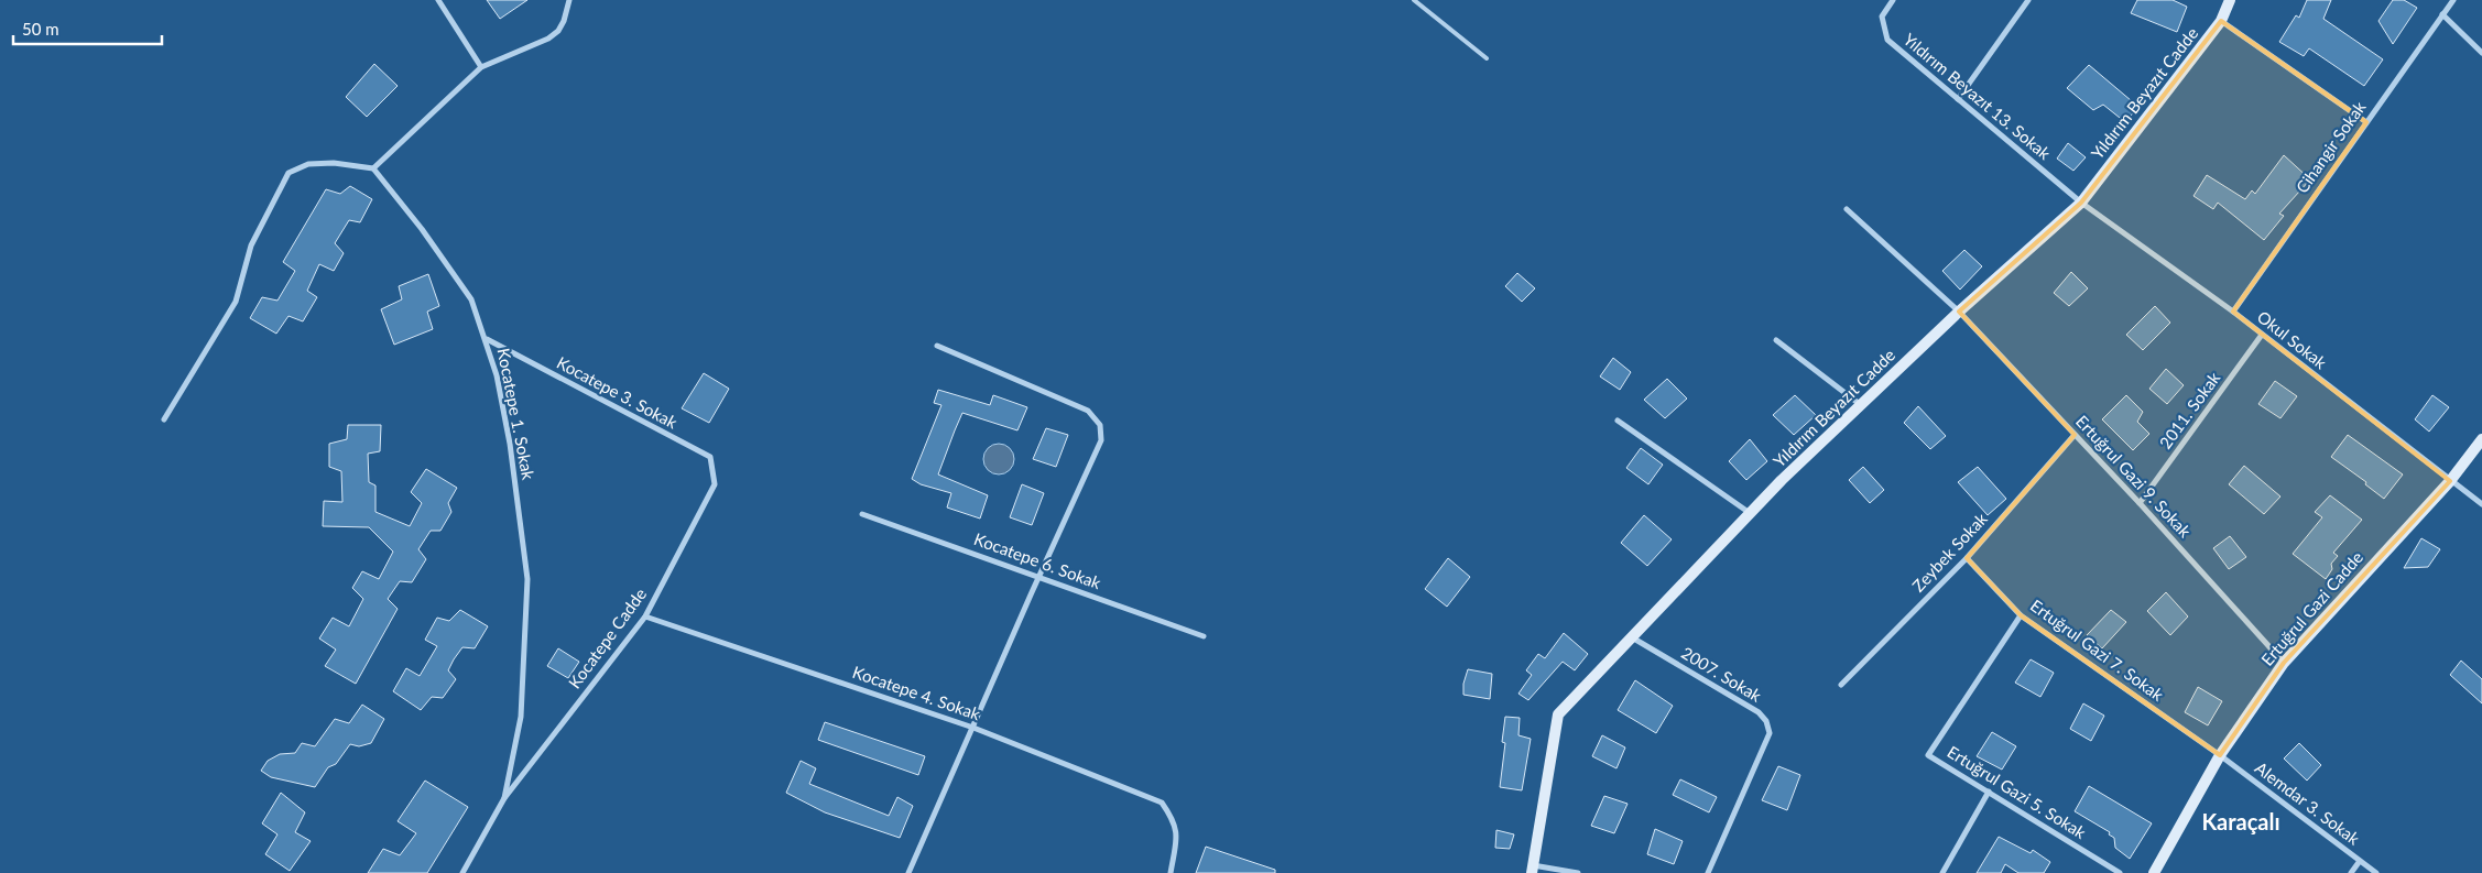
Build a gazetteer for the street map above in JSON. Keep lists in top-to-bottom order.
{
  "streets": {
    "street": [
      "Yıldırım Beyazıt Cadde",
      "Yıldırım Beyazıt 13. Sokak",
      "Cihangir Sokak",
      "Okul Sokak",
      "Kocatepe 3. Sokak",
      "2011. Sokak",
      "Kocatepe 1. Sokak",
      "Ertuğrul Gazi 9. Sokak",
      "Zeybek Sokak",
      "Kocatepe 6. Sokak",
      "Ertuğrul Gazi Cadde",
      "Kocatepe Cadde",
      "Ertuğrul Gazi 7. Sokak",
      "2007. Sokak",
      "Kocatepe 4. Sokak",
      "Ertuğrul Gazi 5. Sokak",
      "Alemdar 3. Sokak"
    ]
  },
  "crossings": [
    ["Yıldırım Beyazıt Cadde", "Yıldırım Beyazıt 13. Sokak"],
    ["Yıldırım Beyazıt Cadde", "Okul Sokak"],
    ["Yıldırım Beyazıt Cadde", "Ertuğrul Gazi 9. Sokak"],
    ["Yıldırım Beyazıt Cadde", "2007. Sokak"],
    ["Yıldırım Beyazıt 13. Sokak", "Okul Sokak"],
    ["Cihangir Sokak", "Okul Sokak"],
    ["Okul Sokak", "2011. Sokak"],
    ["Okul Sokak", "Ertuğrul Gazi Cadde"],
    ["Kocatepe 3. Sokak", "Kocatepe 1. Sokak"],
    ["Kocatepe 3. Sokak", "Kocatepe Cadde"],
    ["2011. Sokak", "Ertuğrul Gazi 9. Sokak"],
    ["Kocatepe 1. Sokak", "Kocatepe Cadde"],
    ["Ertuğrul Gazi 9. Sokak", "Zeybek Sokak"],
    ["Ertuğrul Gazi 9. Sokak", "Ertuğrul Gazi Cadde"],
    ["Zeybek Sokak", "Ertuğrul Gazi 7. Sokak"],
    ["Ertuğrul Gazi Cadde", "Ertuğrul Gazi 7. Sokak"],
    ["Ertuğrul Gazi Cadde", "Alemdar 3. Sokak"],
    ["Kocatepe Cadde", "Kocatepe 4. Sokak"],
    ["Ertuğrul Gazi 7. Sokak", "Ertuğrul Gazi 5. Sokak"],
    ["Ertuğrul Gazi 7. Sokak", "Alemdar 3. Sokak"]
  ],
  "districts": ["Karaçalı"],
  "scale_bar": "50 m"
}
